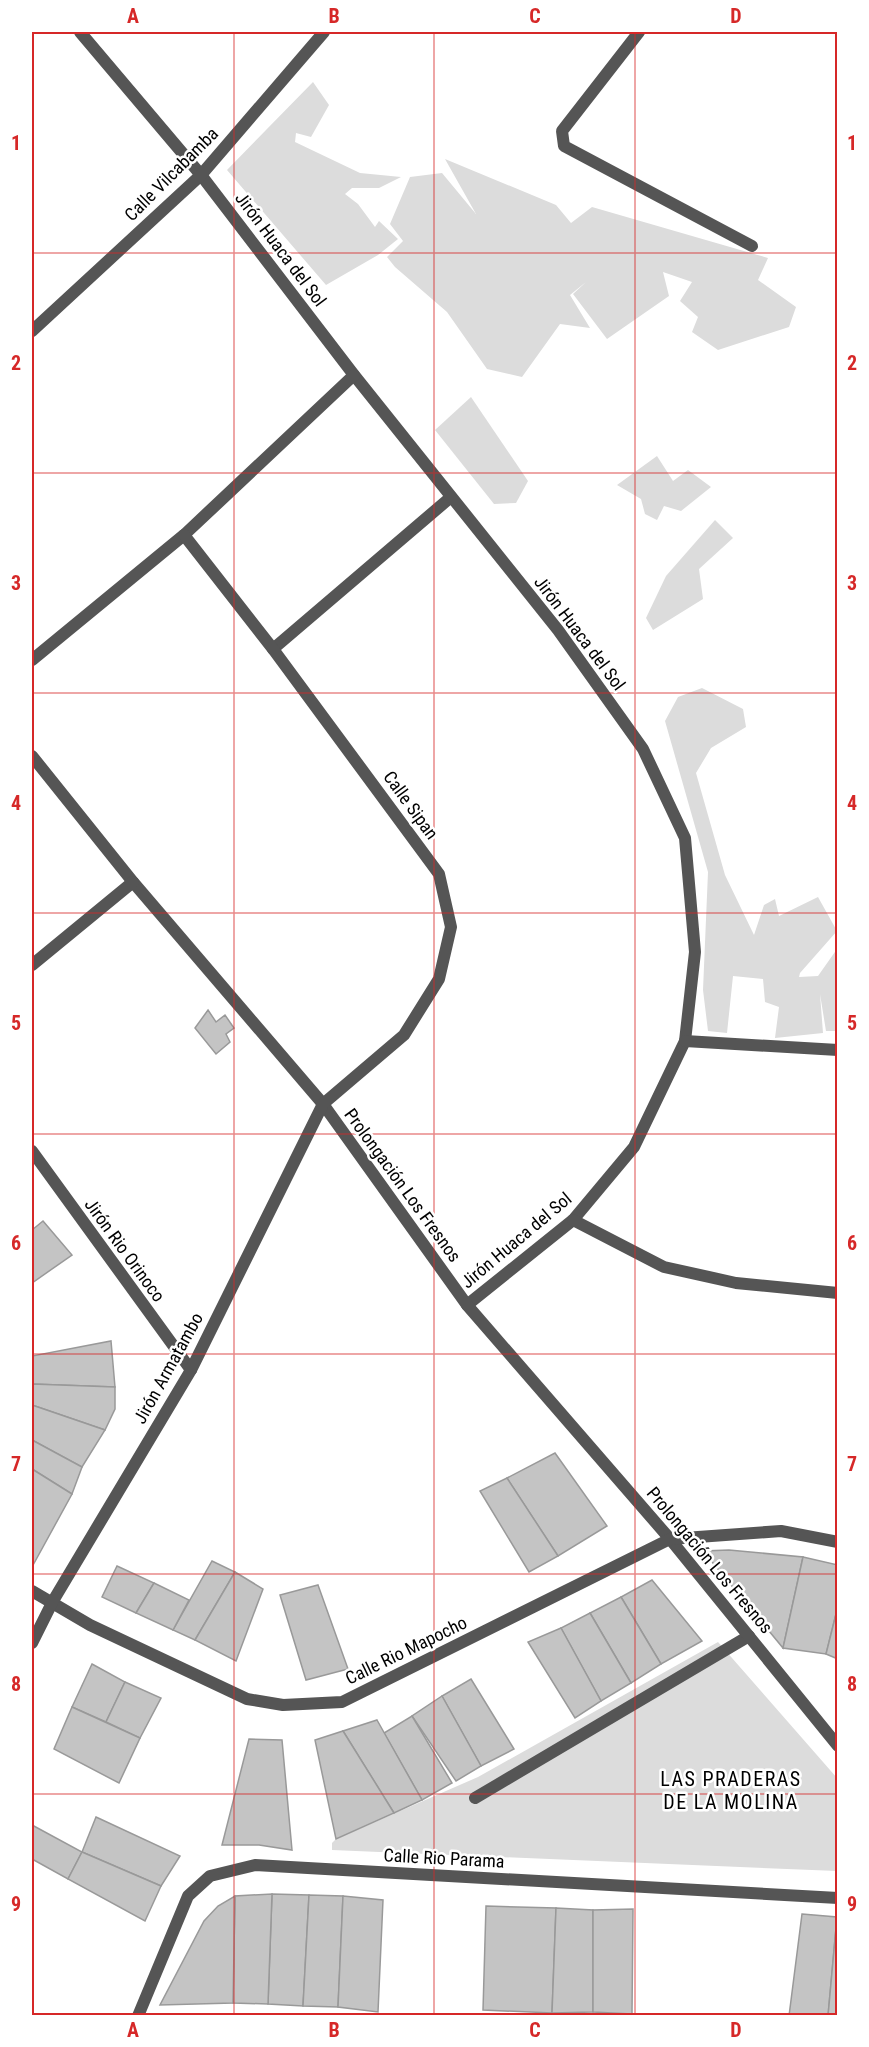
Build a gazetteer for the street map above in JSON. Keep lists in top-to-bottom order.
{
  "streets": {
    "street": [
      "Calle Vilcabamba",
      "Jirón Huaca del Sol",
      "Calle Sipan",
      "Prolongación Los Fresnos",
      "Jirón Rio Orinoco",
      "Jirón Armatambo",
      "Calle Rio Mapocho",
      "Calle Rio Parama"
    ]
  },
  "crossings": [
    ["Calle Vilcabamba", "Jirón Huaca del Sol"],
    ["Jirón Huaca del Sol", "Prolongación Los Fresnos"],
    ["Calle Sipan", "Prolongación Los Fresnos"],
    ["Calle Sipan", "Jirón Armatambo"],
    ["Prolongación Los Fresnos", "Jirón Armatambo"],
    ["Prolongación Los Fresnos", "Calle Rio Mapocho"],
    ["Jirón Rio Orinoco", "Jirón Armatambo"],
    ["Jirón Armatambo", "Calle Rio Mapocho"]
  ],
  "districts": ["LAS PRADERAS DE LA MOLINA"],
  "grid": {
    "columns": [
      "A",
      "B",
      "C",
      "D"
    ],
    "rows": [
      "1",
      "2",
      "3",
      "4",
      "5",
      "6",
      "7",
      "8",
      "9"
    ]
  }
}
